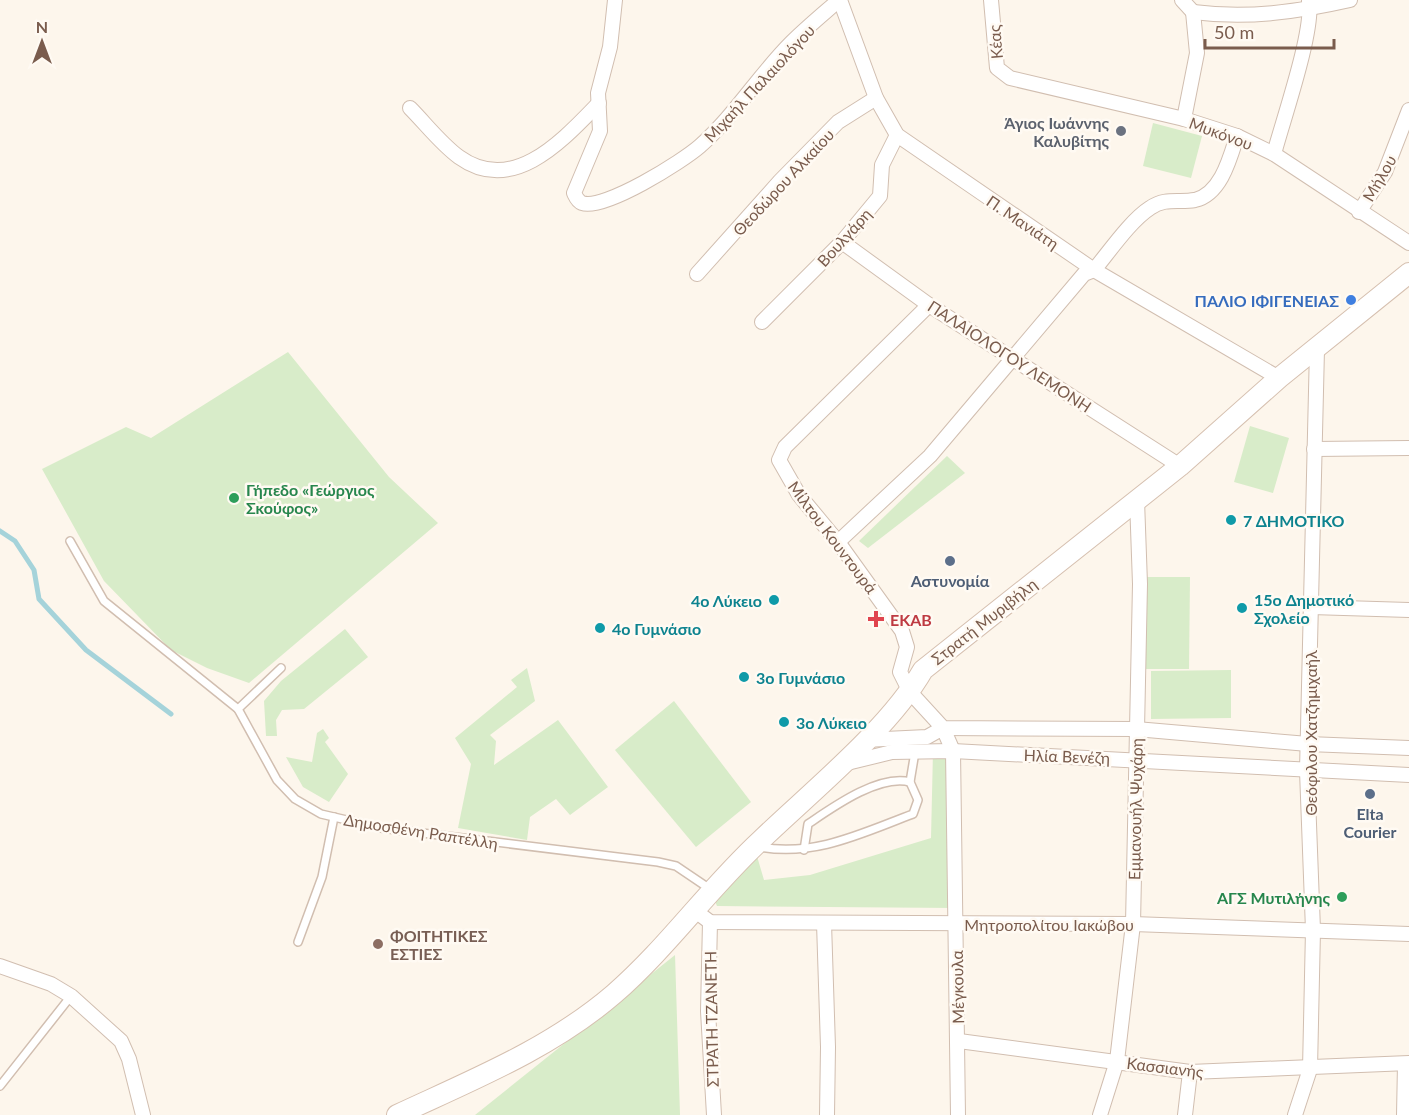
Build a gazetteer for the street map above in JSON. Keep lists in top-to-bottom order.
{
  "streets": {
    "main road": ["Στρατή Μυριβήλη"],
    "street": [
      "Κέας",
      "Μιχαήλ Παλαιολόγου",
      "Μυκόνου",
      "Μήλου",
      "Θεοδώρου Αλκαίου",
      "Π. Μανιάτη",
      "Βουλγάρη",
      "ΠΑΛΑΙΟΛΟΓΟΥ ΛΕΜΟΝΗ",
      "Μίλτου Κουντουρά",
      "Θεόφιλου Χατζημιχαήλ",
      "Ηλία Βενέζη",
      "Εμμανουήλ Ψυχάρη",
      "Μητροπολίτου Ιακώβου",
      "Μέγκουλα",
      "ΣΤΡΑΤΗ ΤΖΑΝΕΤΗ",
      "Κασσιανής"
    ],
    "lane": ["Δημοσθένη Ραπτέλλη"]
  },
  "crossings": [
    ["Κέας", "Μυκόνου"],
    ["Μιχαήλ Παλαιολόγου", "Π. Μανιάτη"],
    ["Μυκόνου", "Μήλου"],
    ["Θεοδώρου Αλκαίου", "Π. Μανιάτη"],
    ["Π. Μανιάτη", "Βουλγάρη"],
    ["Π. Μανιάτη", "Στρατή Μυριβήλη"],
    ["Βουλγάρη", "ΠΑΛΑΙΟΛΟΓΟΥ ΛΕΜΟΝΗ"],
    ["ΠΑΛΑΙΟΛΟΓΟΥ ΛΕΜΟΝΗ", "Μίλτου Κουντουρά"],
    ["ΠΑΛΑΙΟΛΟΓΟΥ ΛΕΜΟΝΗ", "Στρατή Μυριβήλη"],
    ["Μίλτου Κουντουρά", "Στρατή Μυριβήλη"],
    ["Στρατή Μυριβήλη", "Θεόφιλου Χατζημιχαήλ"],
    ["Στρατή Μυριβήλη", "Ηλία Βενέζη"],
    ["Στρατή Μυριβήλη", "Εμμανουήλ Ψυχάρη"],
    ["Στρατή Μυριβήλη", "Δημοσθένη Ραπτέλλη"],
    ["Θεόφιλου Χατζημιχαήλ", "Ηλία Βενέζη"],
    ["Θεόφιλου Χατζημιχαήλ", "Μητροπολίτου Ιακώβου"],
    ["Θεόφιλου Χατζημιχαήλ", "Κασσιανής"],
    ["Ηλία Βενέζη", "Εμμανουήλ Ψυχάρη"],
    ["Ηλία Βενέζη", "Μέγκουλα"],
    ["Εμμανουήλ Ψυχάρη", "Μητροπολίτου Ιακώβου"],
    ["Εμμανουήλ Ψυχάρη", "Κασσιανής"],
    ["Μητροπολίτου Ιακώβου", "Μέγκουλα"],
    ["Μητροπολίτου Ιακώβου", "ΣΤΡΑΤΗ ΤΖΑΝΕΤΗ"],
    ["Μέγκουλα", "Κασσιανής"]
  ],
  "places": {
    "other": [
      "Άγιος Ιωάννης Καλυβίτης",
      "ΠΑΛΙΟ ΙΦΙΓΕΝΕΙΑΣ",
      "Γήπεδο «Γεώργιος Σκούφος»",
      "7 ΔΗΜΟΤΙΚΟ",
      "Αστυνομία",
      "4ο Λύκειο",
      "15o Δημοτικό Σχολείο",
      "4ο Γυμνάσιο",
      "3ο Γυμνάσιο",
      "3ο Λύκειο",
      "Elta Courier",
      "ΑΓΣ Μυτιλήνης",
      "ΦΟΙΤΗΤΙΚΕΣ ΕΣΤΙΕΣ"
    ],
    "health": ["ΕΚΑΒ"]
  },
  "scale_bar": "50 m",
  "north": "top"
}
